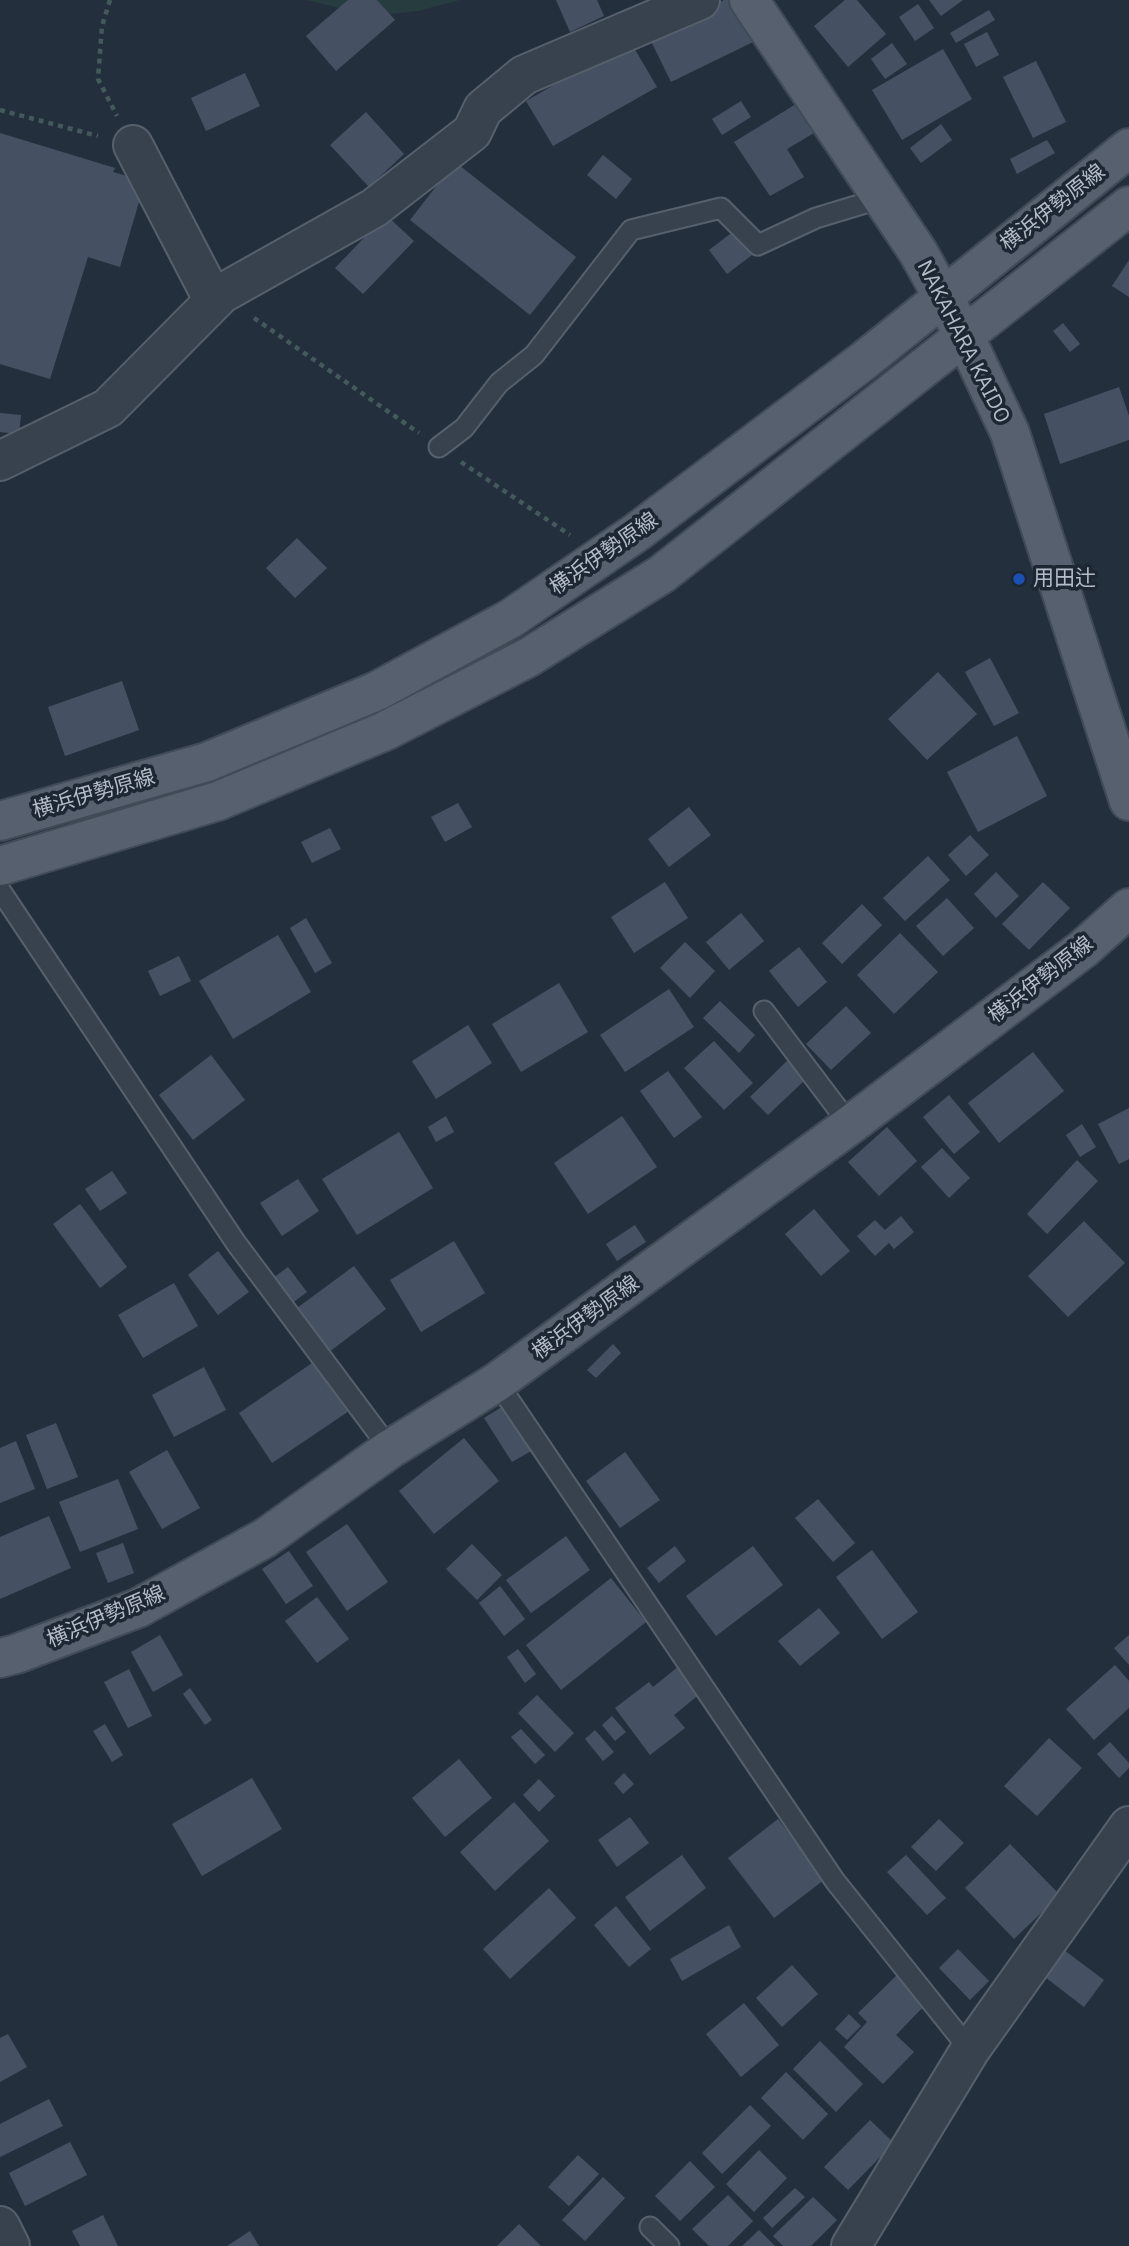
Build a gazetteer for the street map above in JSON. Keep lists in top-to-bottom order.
{
  "streets": {
    "main road": ["横浜伊勢原線", "NAKAHARA KAIDO"]
  },
  "crossings": [
    ["横浜伊勢原線", "NAKAHARA KAIDO"]
  ],
  "places": ["用田辻"]
}
